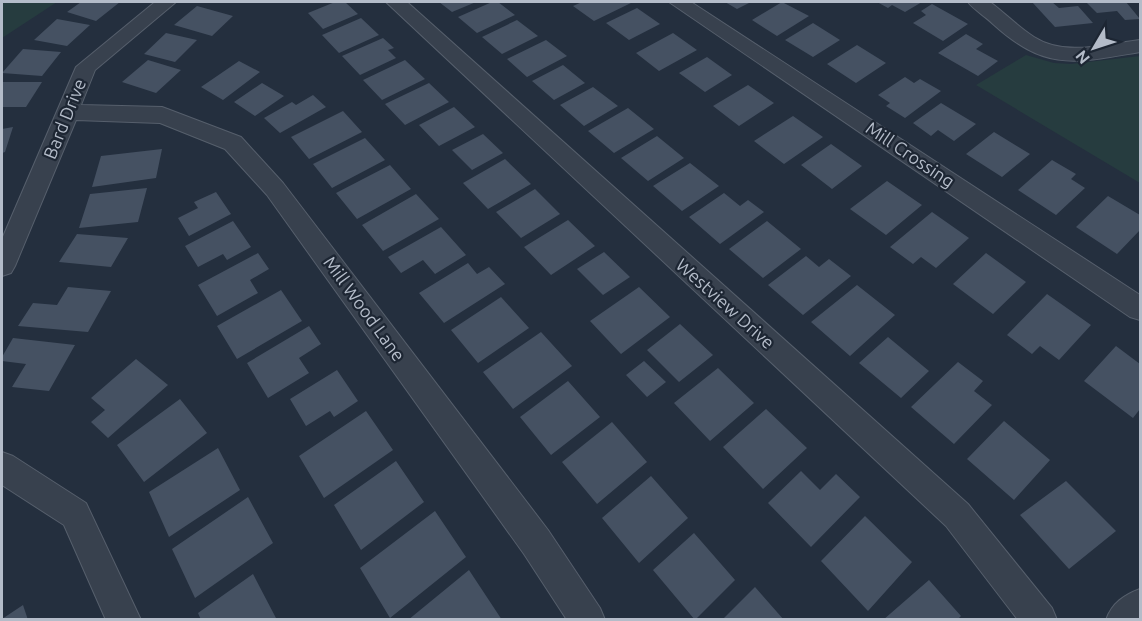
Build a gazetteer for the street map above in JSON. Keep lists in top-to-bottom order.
{
  "streets": {
    "street": [
      "Bard Drive",
      "Mill Crossing",
      "Westview Drive",
      "Mill Wood Lane"
    ]
  },
  "crossings": [
    ["Bard Drive", "Mill Wood Lane"]
  ],
  "north": "bottom left"
}
